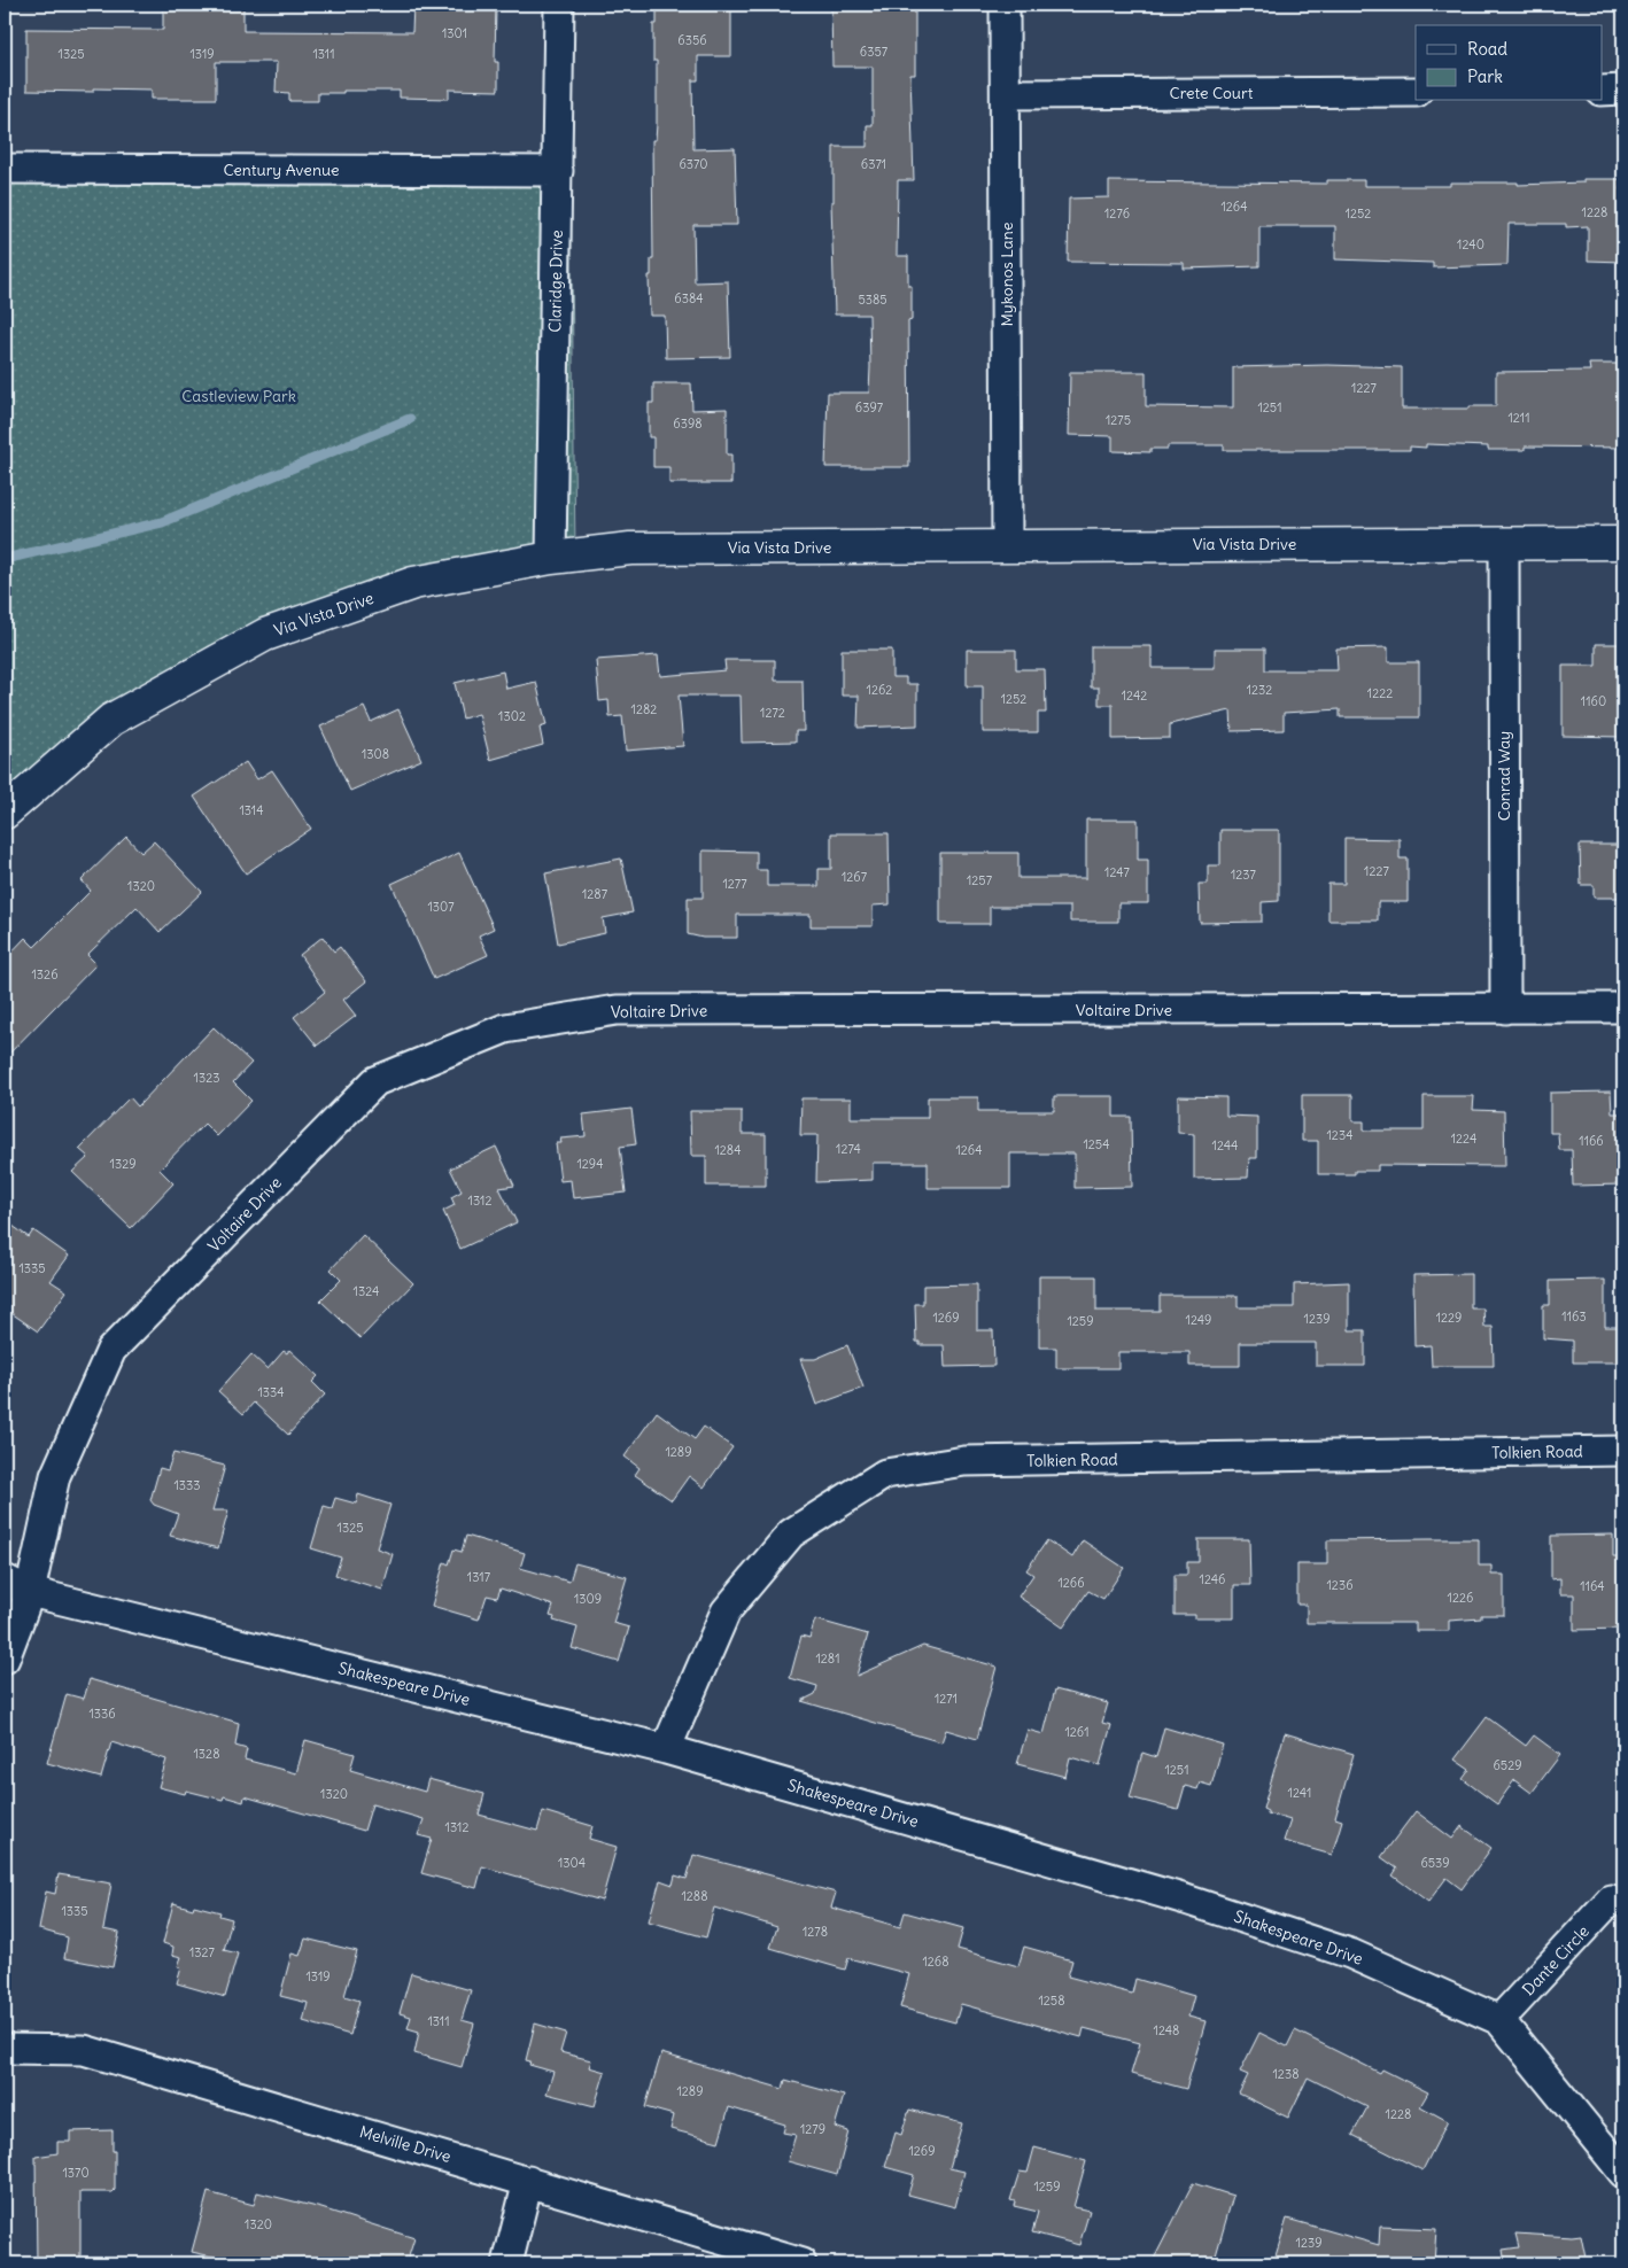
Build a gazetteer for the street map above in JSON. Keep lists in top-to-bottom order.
{
  "streets": {
    "street": [
      "Crete Court",
      "Century Avenue",
      "Mykonos Lane",
      "Claridge Drive",
      "Via Vista Drive",
      "Conrad Way",
      "Voltaire Drive",
      "Tolkien Road",
      "Shakespeare Drive",
      "Dante Circle",
      "Melville Drive"
    ]
  },
  "crossings": [
    ["Crete Court", "Mykonos Lane"],
    ["Century Avenue", "Claridge Drive"],
    ["Mykonos Lane", "Via Vista Drive"],
    ["Claridge Drive", "Via Vista Drive"],
    ["Via Vista Drive", "Conrad Way"],
    ["Conrad Way", "Voltaire Drive"],
    ["Voltaire Drive", "Shakespeare Drive"],
    ["Tolkien Road", "Shakespeare Drive"],
    ["Shakespeare Drive", "Dante Circle"]
  ],
  "parks": ["Castleview Park"],
  "house_numbers": [
    "1301",
    "6356",
    "6357",
    "1325",
    "1319",
    "1311",
    "6370",
    "6371",
    "1264",
    "1228",
    "1276",
    "1252",
    "1240",
    "6384",
    "5385",
    "1227",
    "6397",
    "1251",
    "1211",
    "1275",
    "6398",
    "1262",
    "1232",
    "1222",
    "1242",
    "1252",
    "1160",
    "1282",
    "1272",
    "1302",
    "1308",
    "1314",
    "1227",
    "1247",
    "1237",
    "1267",
    "1257",
    "1277",
    "1320",
    "1287",
    "1307",
    "1326",
    "1323",
    "1234",
    "1224",
    "1166",
    "1254",
    "1244",
    "1274",
    "1284",
    "1264",
    "1329",
    "1294",
    "1312",
    "1335",
    "1324",
    "1163",
    "1269",
    "1229",
    "1239",
    "1249",
    "1259",
    "1334",
    "1289",
    "1333",
    "1325",
    "1317",
    "1246",
    "1266",
    "1236",
    "1164",
    "1226",
    "1309",
    "1281",
    "1271",
    "1336",
    "1261",
    "1328",
    "6529",
    "1251",
    "1241",
    "1320",
    "1312",
    "1304",
    "6539",
    "1288",
    "1335",
    "1278",
    "1327",
    "1268",
    "1319",
    "1258",
    "1311",
    "1248",
    "1238",
    "1289",
    "1228",
    "1279",
    "1269",
    "1370",
    "1259",
    "1320",
    "1239"
  ],
  "legend": ["Road", "Park"]
}
